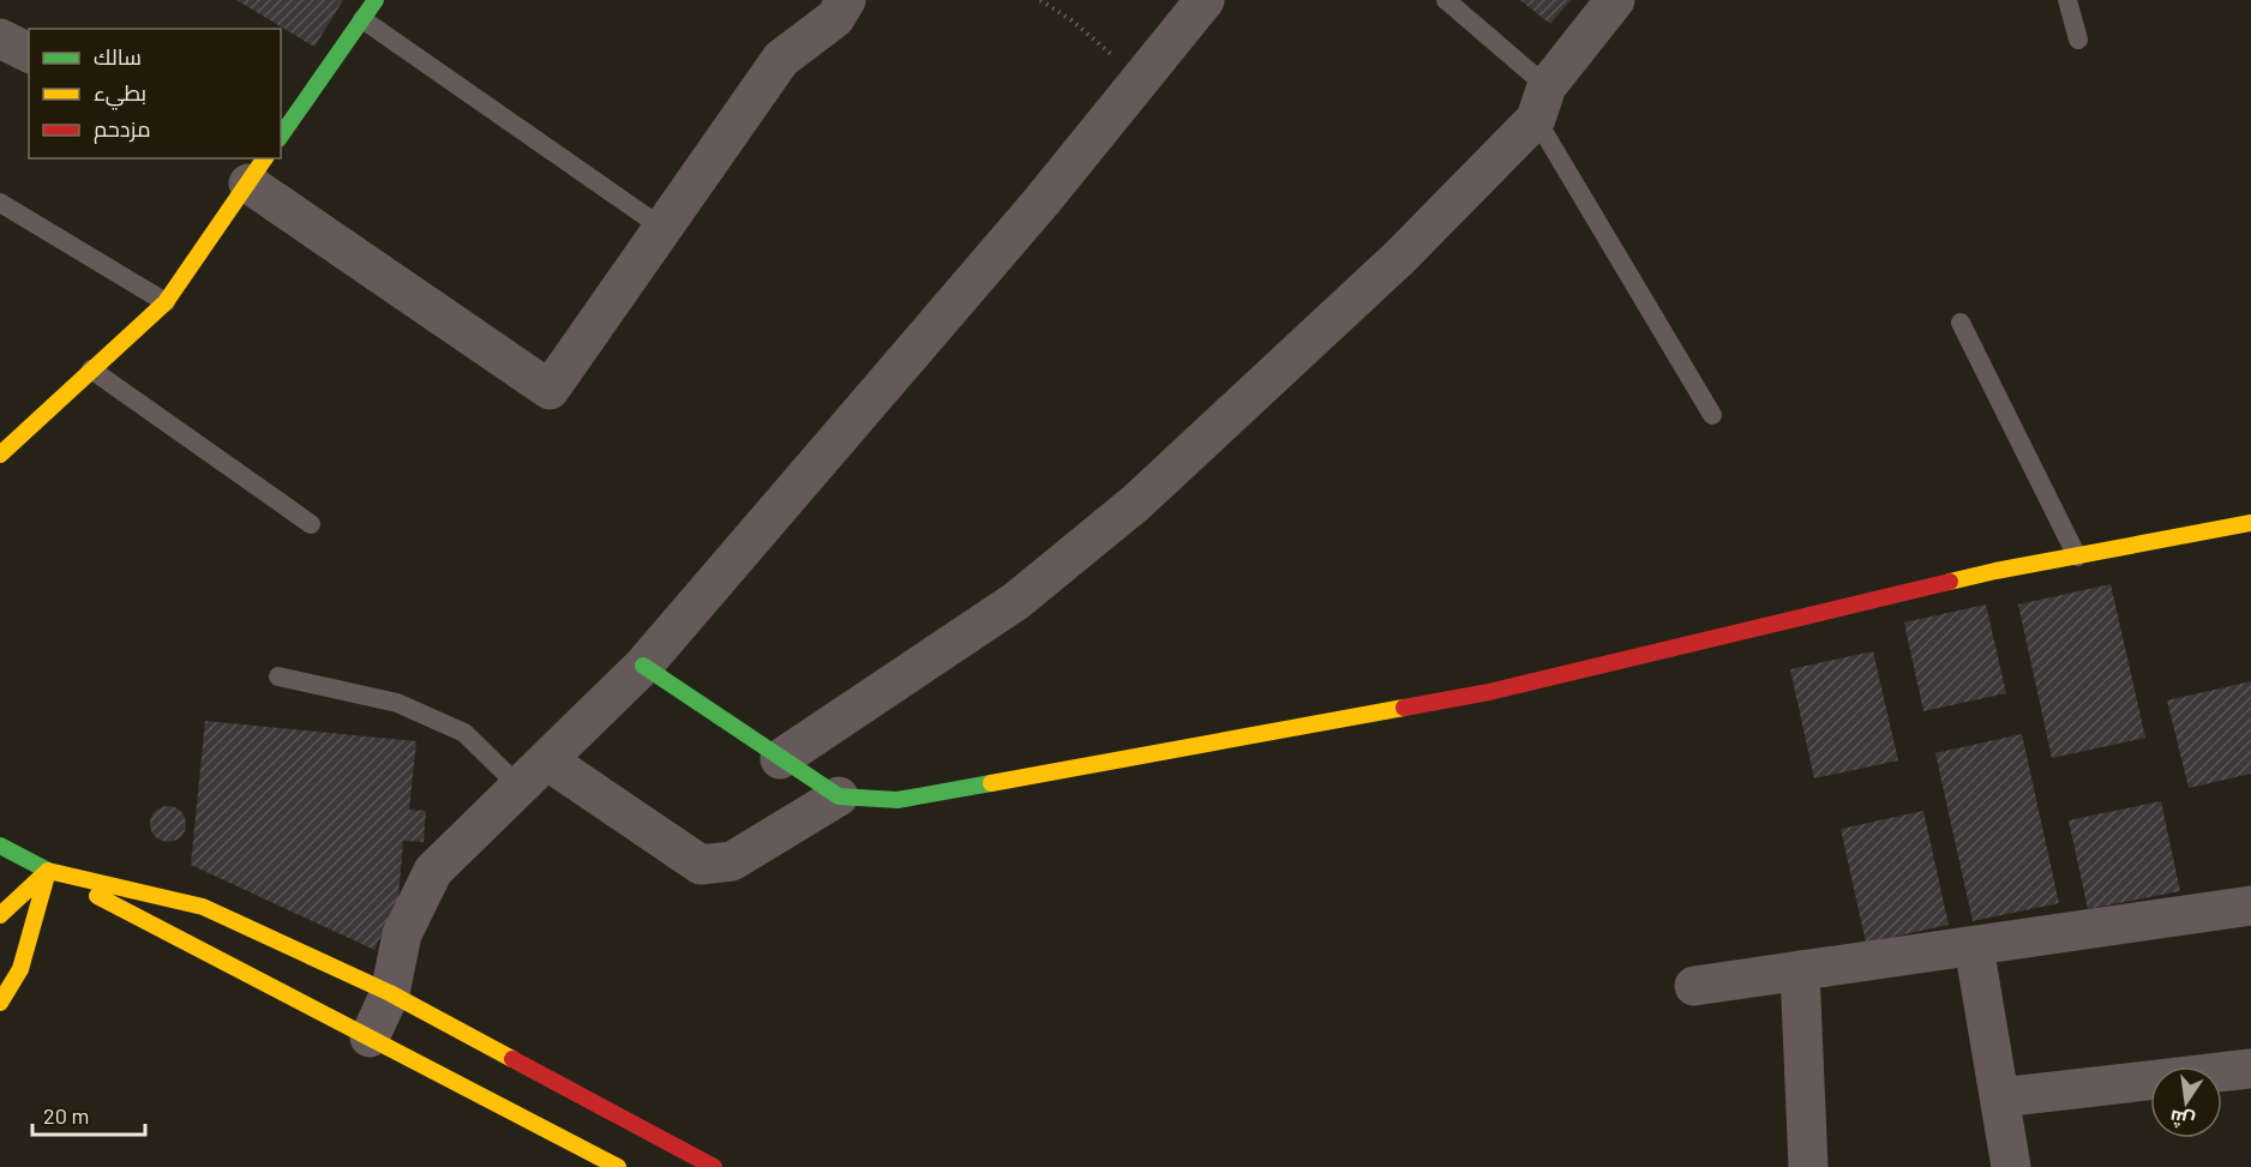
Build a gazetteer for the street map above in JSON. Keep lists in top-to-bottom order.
{
  "legend": ["سالك", "بطيء", "مزدحم"],
  "scale_bar": "20 m",
  "north": "bottom"
}
